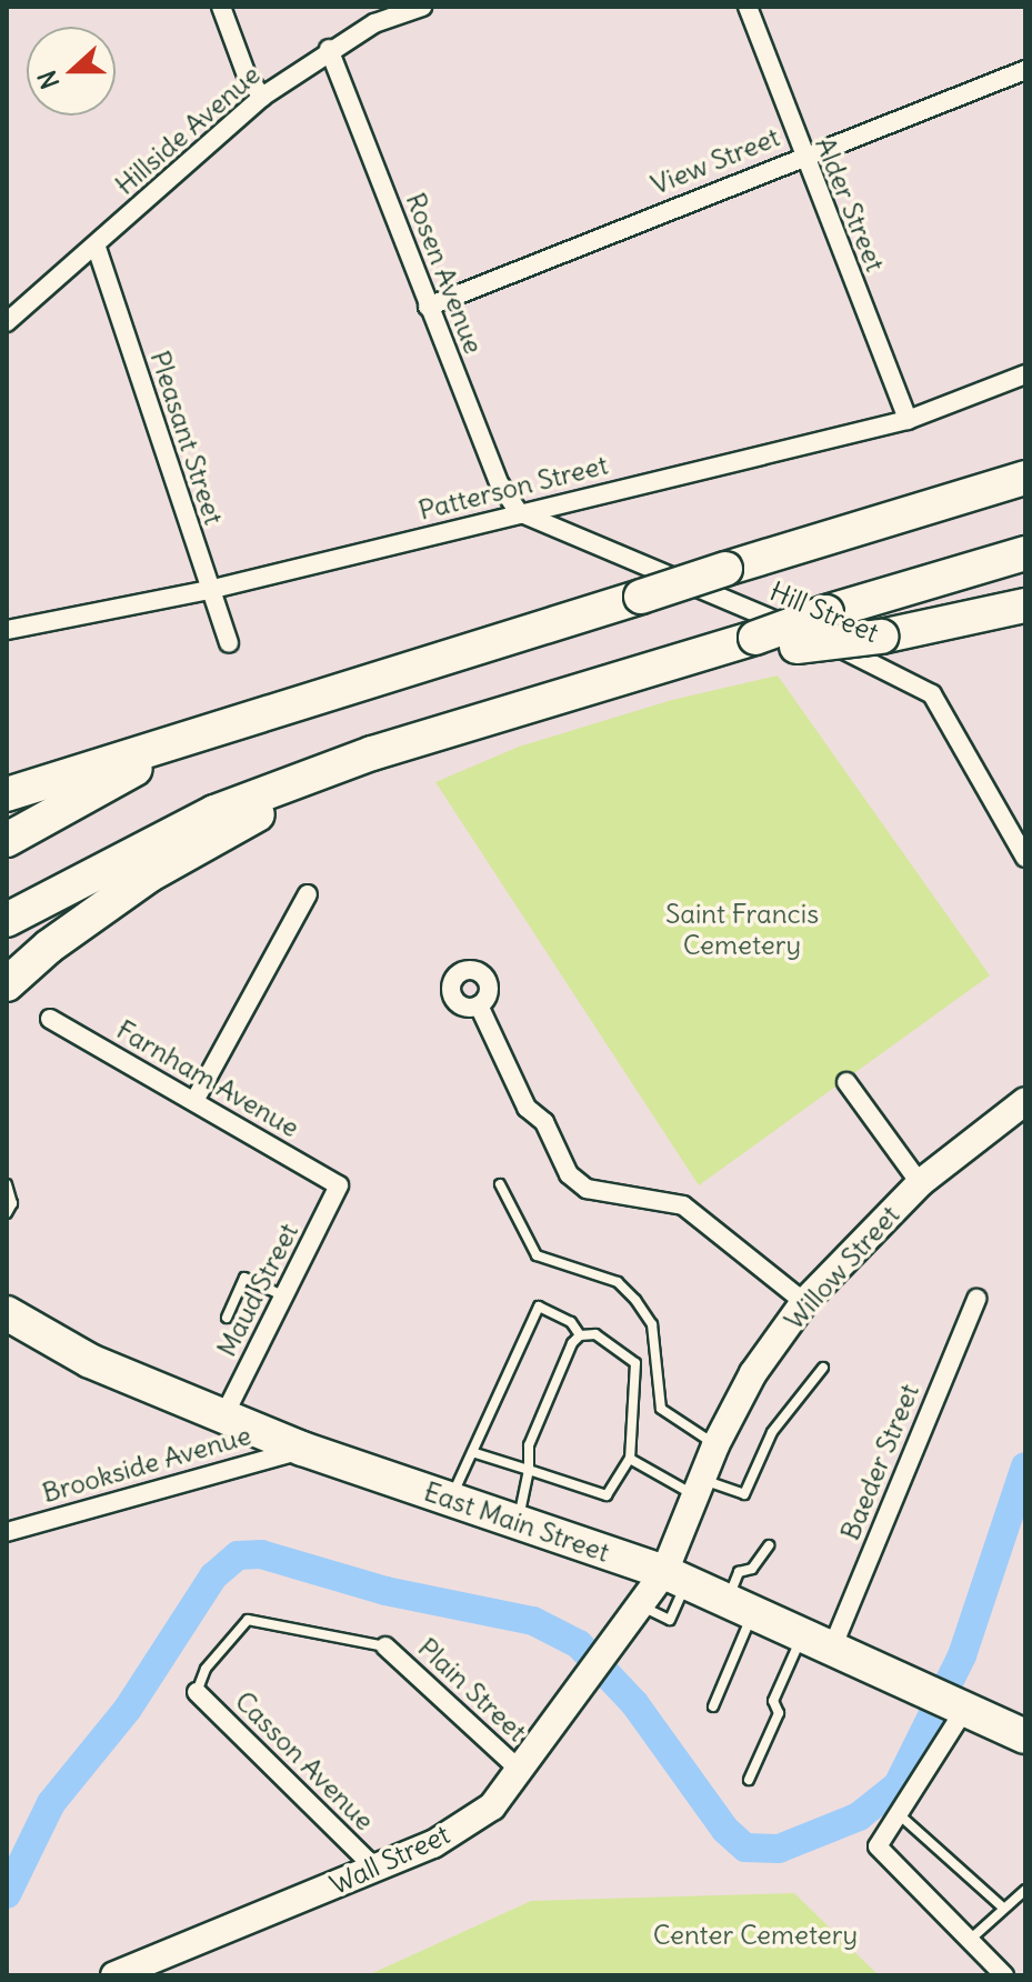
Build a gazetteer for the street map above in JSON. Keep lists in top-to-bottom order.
{
  "streets": {
    "highway": ["East Main Street"],
    "street": [
      "Hillside Avenue",
      "View Street",
      "Alder Street",
      "Rosen Avenue",
      "Pleasant Street",
      "Patterson Street",
      "Hill Street",
      "Farnham Avenue",
      "Willow Street",
      "Maud Street",
      "Baeder Street",
      "Brookside Avenue",
      "Plain Street",
      "Casson Avenue",
      "Wall Street"
    ]
  },
  "crossings": [
    ["Hillside Avenue", "Rosen Avenue"],
    ["Hillside Avenue", "Pleasant Street"],
    ["View Street", "Alder Street"],
    ["View Street", "Rosen Avenue"],
    ["Alder Street", "Patterson Street"],
    ["Rosen Avenue", "Patterson Street"],
    ["Rosen Avenue", "Hill Street"],
    ["Pleasant Street", "Patterson Street"],
    ["Patterson Street", "Hill Street"],
    ["Farnham Avenue", "Maud Street"],
    ["Willow Street", "East Main Street"],
    ["Willow Street", "Wall Street"],
    ["Maud Street", "East Main Street"],
    ["Baeder Street", "East Main Street"],
    ["Brookside Avenue", "East Main Street"],
    ["East Main Street", "Wall Street"],
    ["Plain Street", "Wall Street"],
    ["Casson Avenue", "Wall Street"]
  ],
  "parks": ["Saint Francis Cemetery", "Center Cemetery"],
  "north": "left"
}
